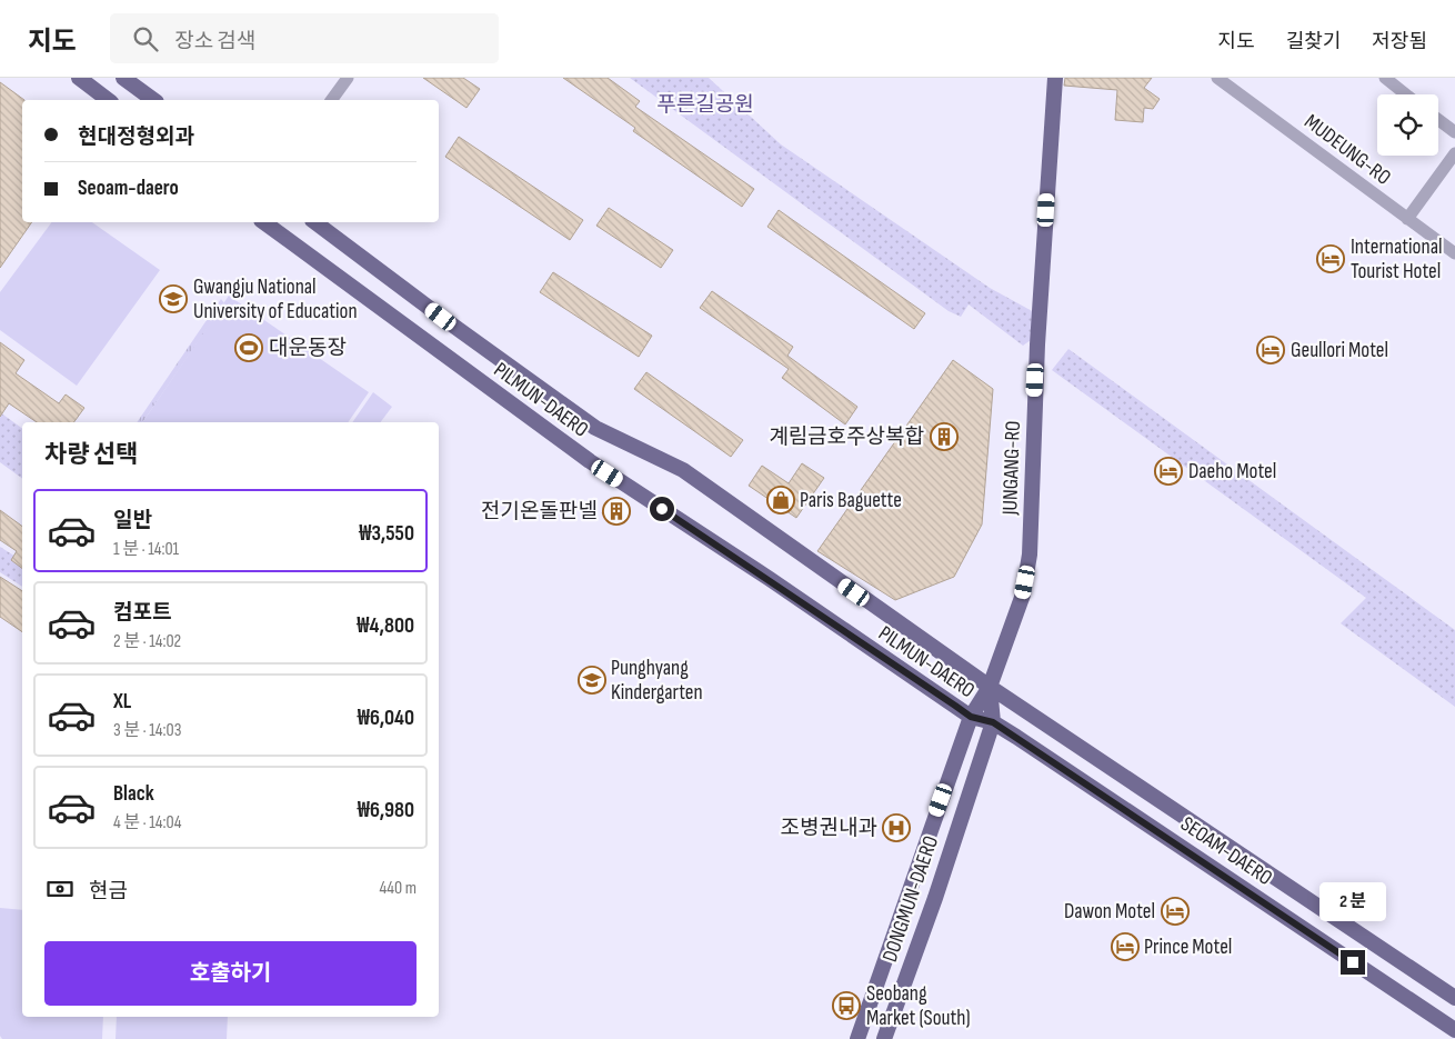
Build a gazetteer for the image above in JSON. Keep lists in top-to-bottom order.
{
  "streets": {
    "main road": [
      "PILMUN-DAERO",
      "JUNGANG-RO",
      "SEOAM-DAERO",
      "DONGMUN-DAERO"
    ],
    "street": ["MUDEUNG-RO"]
  },
  "crossings": [
    ["PILMUN-DAERO", "JUNGANG-RO"],
    ["PILMUN-DAERO", "SEOAM-DAERO"],
    ["PILMUN-DAERO", "DONGMUN-DAERO"],
    ["JUNGANG-RO", "SEOAM-DAERO"],
    ["JUNGANG-RO", "DONGMUN-DAERO"],
    ["SEOAM-DAERO", "DONGMUN-DAERO"]
  ],
  "parks": ["푸른길공원"],
  "places": {
    "hotel": [
      "International Tourist Hotel",
      "Geullori Motel",
      "Daeho Motel",
      "Dawon Motel",
      "Prince Motel"
    ],
    "school or university": ["Gwangju National University of Education", "Punghyang Kindergarten"],
    "sports": ["대운동장"],
    "building": ["계림금호주상복합", "전기온돌판넬"],
    "shop": ["Paris Baguette"],
    "hospital": ["조병권내과"],
    "bus stop": ["Seobang Market (South)"]
  },
  "page": {
    "header": "지도",
    "search": "장소 검색",
    "nav": ["지도", "길찾기", "저장됨"],
    "banner": ["현대정형외과", "Seoam-daero"],
    "heading": "차량 선택",
    "list": [
      {
        "name": "일반",
        "note": "1 분 · 14:01",
        "value": "₩3,550"
      },
      {
        "name": "컴포트",
        "note": "2 분 · 14:02",
        "value": "₩4,800"
      },
      {
        "name": "XL",
        "note": "3 분 · 14:03",
        "value": "₩6,040"
      },
      {
        "name": "Black",
        "note": "4 분 · 14:04",
        "value": "₩6,980"
      }
    ],
    "pay": ["현금", "440 m"],
    "bubble": "2 분",
    "buttons": "호출하기"
  }
}
